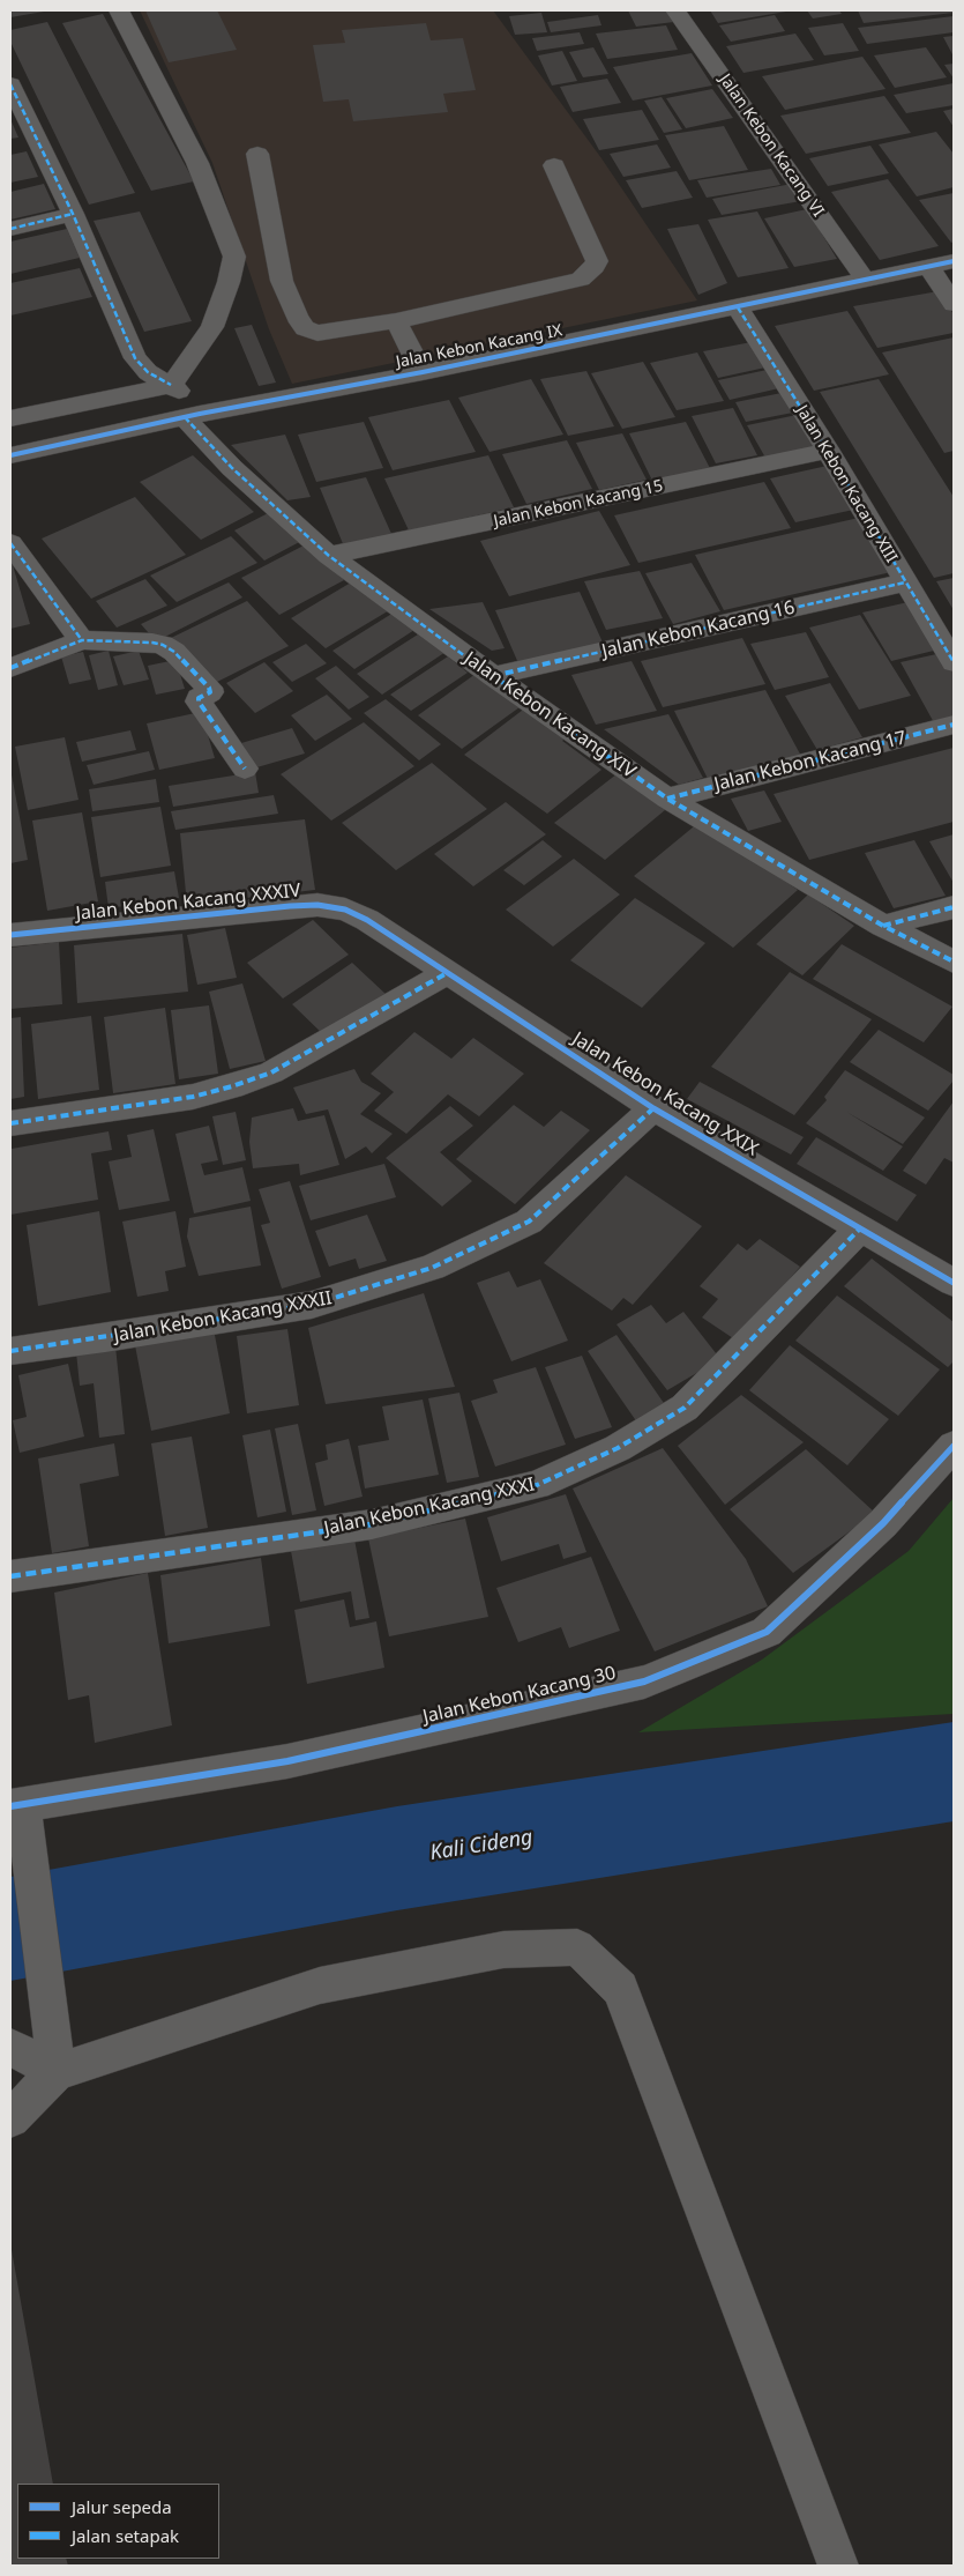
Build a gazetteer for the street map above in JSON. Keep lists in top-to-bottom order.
{
  "streets": {
    "street": [
      "Jalan Kebon Kacang VI",
      "Jalan Kebon Kacang IX",
      "Jalan Kebon Kacang XIII",
      "Jalan Kebon Kacang 15",
      "Jalan Kebon Kacang 16",
      "Jalan Kebon Kacang XIV",
      "Jalan Kebon Kacang 17",
      "Jalan Kebon Kacang XXXIV",
      "Jalan Kebon Kacang XXIX",
      "Jalan Kebon Kacang XXXII",
      "Jalan Kebon Kacang XXXI",
      "Jalan Kebon Kacang 30"
    ]
  },
  "crossings": [
    ["Jalan Kebon Kacang VI", "Jalan Kebon Kacang IX"],
    ["Jalan Kebon Kacang IX", "Jalan Kebon Kacang XIII"],
    ["Jalan Kebon Kacang IX", "Jalan Kebon Kacang XIV"],
    ["Jalan Kebon Kacang XIII", "Jalan Kebon Kacang 15"],
    ["Jalan Kebon Kacang XIII", "Jalan Kebon Kacang 16"],
    ["Jalan Kebon Kacang 15", "Jalan Kebon Kacang XIV"],
    ["Jalan Kebon Kacang 16", "Jalan Kebon Kacang XIV"],
    ["Jalan Kebon Kacang XIV", "Jalan Kebon Kacang 17"],
    ["Jalan Kebon Kacang XXXIV", "Jalan Kebon Kacang XXIX"],
    ["Jalan Kebon Kacang XXIX", "Jalan Kebon Kacang XXXII"],
    ["Jalan Kebon Kacang XXIX", "Jalan Kebon Kacang XXXI"]
  ],
  "water": ["Kali Cideng"],
  "legend": ["Jalur sepeda", "Jalan setapak"]
}
